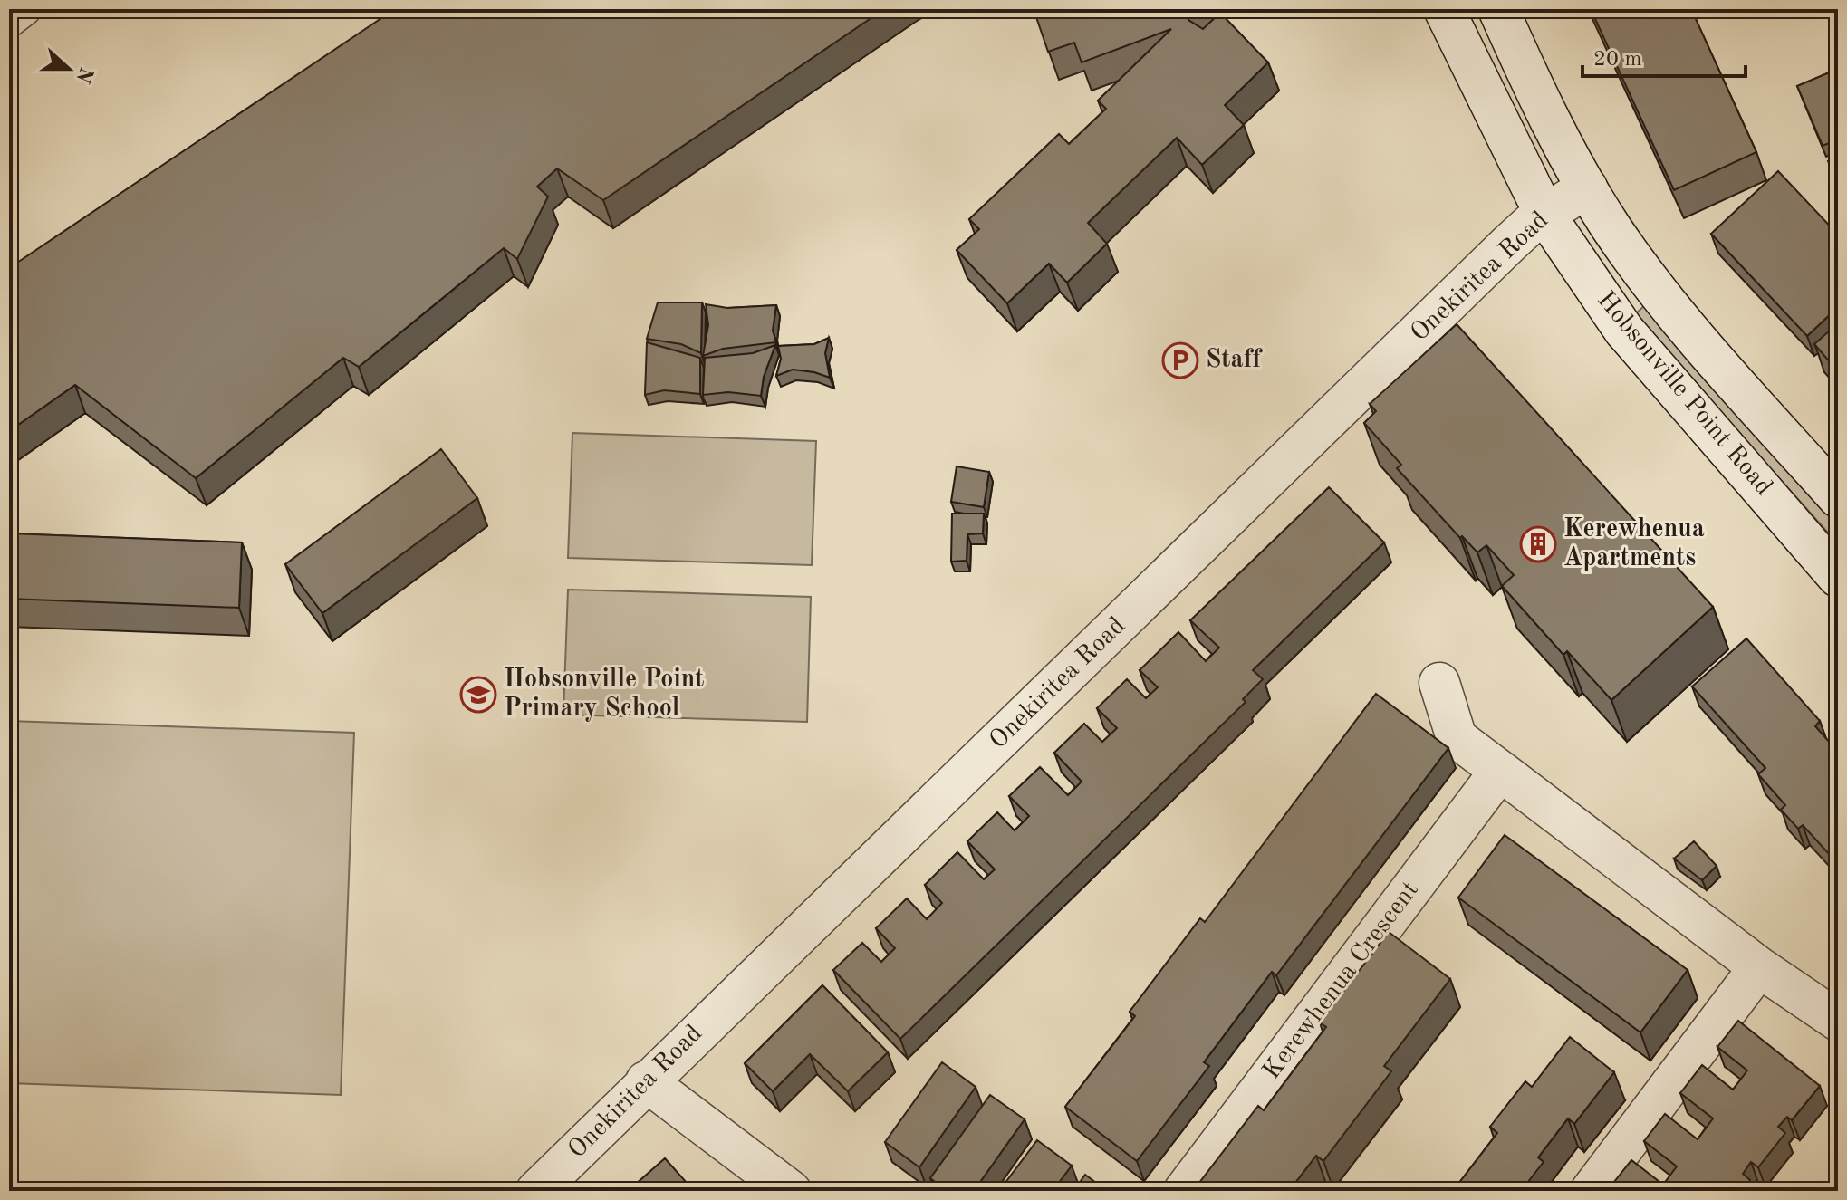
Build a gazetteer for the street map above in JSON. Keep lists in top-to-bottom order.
{
  "streets": {
    "street": ["Onekiritea Road", "Hobsonville Point Road", "Kerewhenua Crescent"]
  },
  "crossings": [
    ["Onekiritea Road", "Hobsonville Point Road"]
  ],
  "places": {
    "parking": ["Staff"],
    "building": ["Kerewhenua Apartments"],
    "school or university": ["Hobsonville Point Primary School"]
  },
  "scale_bar": "20 m",
  "north": "right"
}
